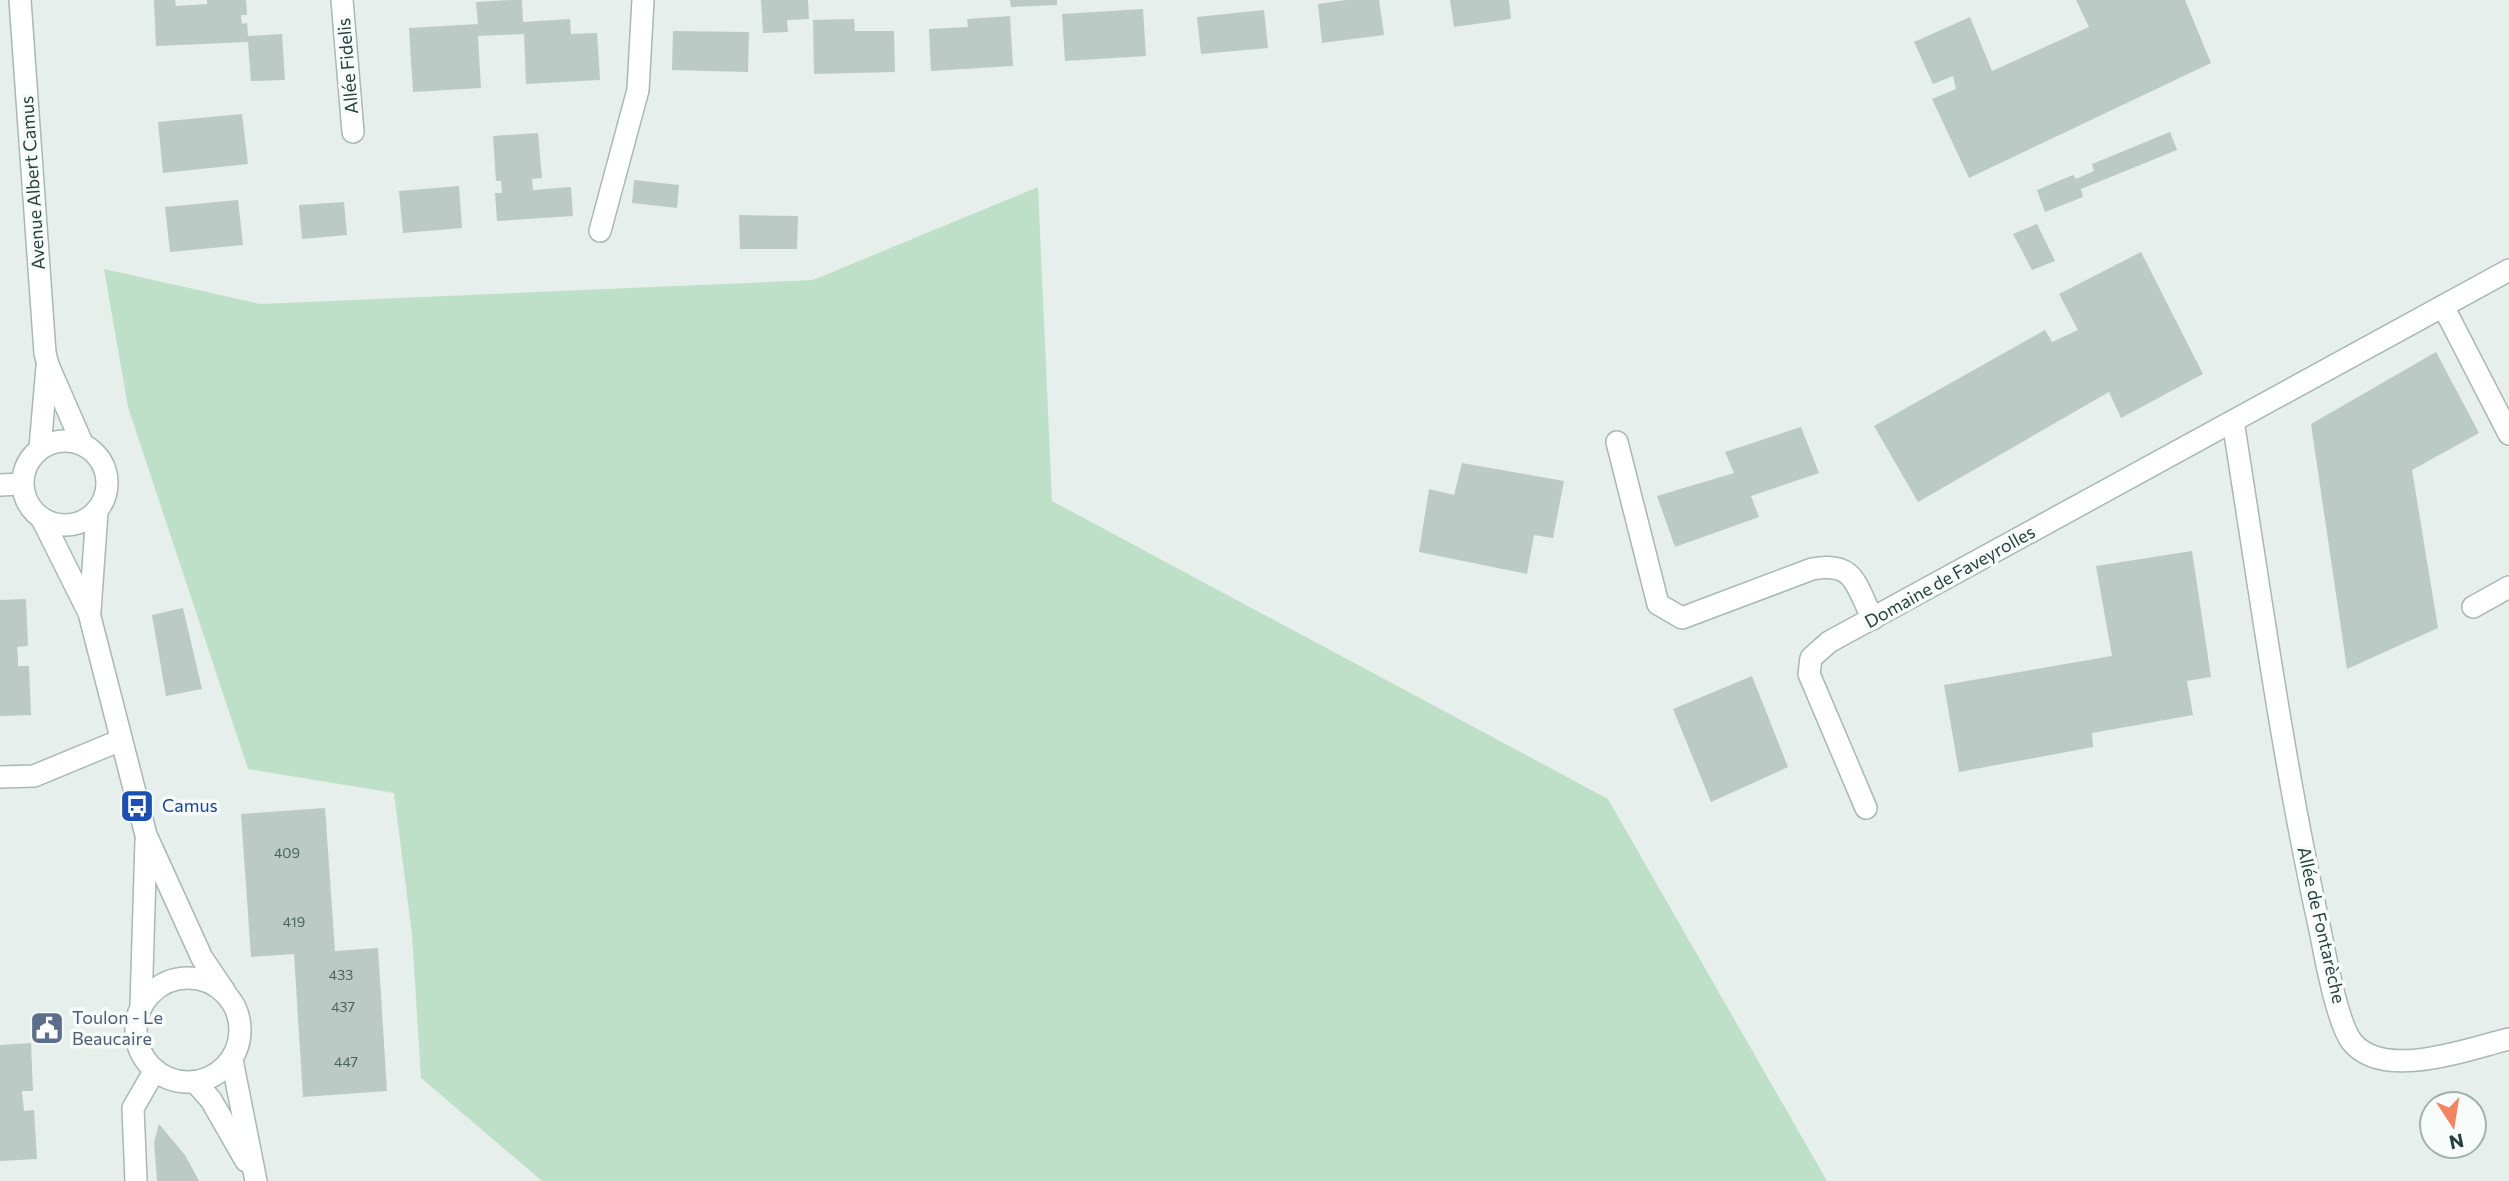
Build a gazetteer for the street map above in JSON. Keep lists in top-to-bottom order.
{
  "streets": {
    "street": [
      "Allée Fidelis",
      "Avenue Albert Camus",
      "Domaine de Faveyrolles",
      "Allée de Fontarèche"
    ]
  },
  "crossings": [
    ["Domaine de Faveyrolles", "Allée de Fontarèche"]
  ],
  "places": {
    "bus stop": ["Camus"],
    "public building": ["Toulon - Le Beaucaire"]
  },
  "house_numbers": [
    "409",
    "419",
    "433",
    "437",
    "447"
  ],
  "north": "bottom"
}
